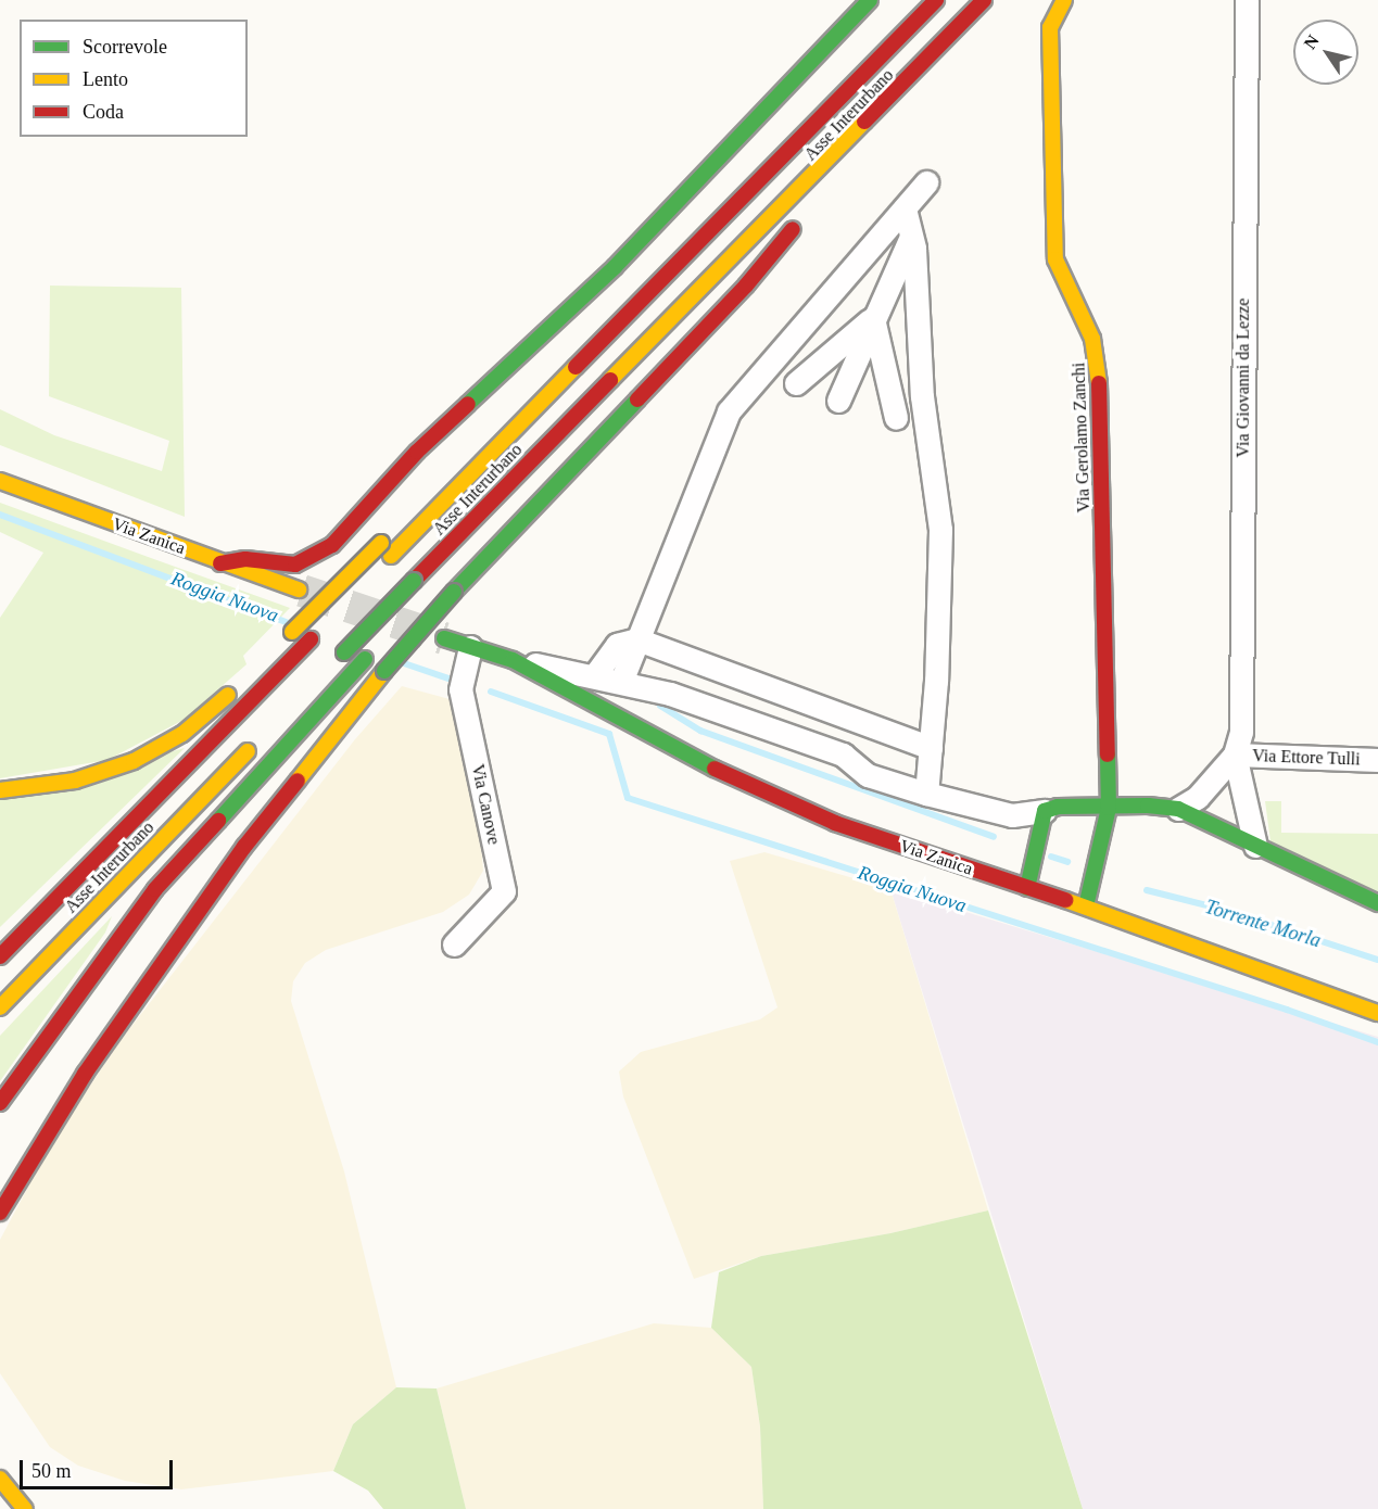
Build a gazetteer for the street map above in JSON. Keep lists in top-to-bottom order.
{
  "streets": {
    "main road": ["Asse Interurbano", "Via Gerolamo Zanchi", "Via Zanica"],
    "street": ["Via Giovanni da Lezze", "Via Ettore Tulli", "Via Canove"]
  },
  "crossings": [
    ["Via Giovanni da Lezze", "Via Ettore Tulli"],
    ["Via Gerolamo Zanchi", "Via Zanica"],
    ["Via Zanica", "Via Canove"]
  ],
  "water": ["Roggia Nuova", "Torrente Morla"],
  "legend": ["Scorrevole", "Lento", "Coda"],
  "scale_bar": "50 m",
  "north": "top left"
}
